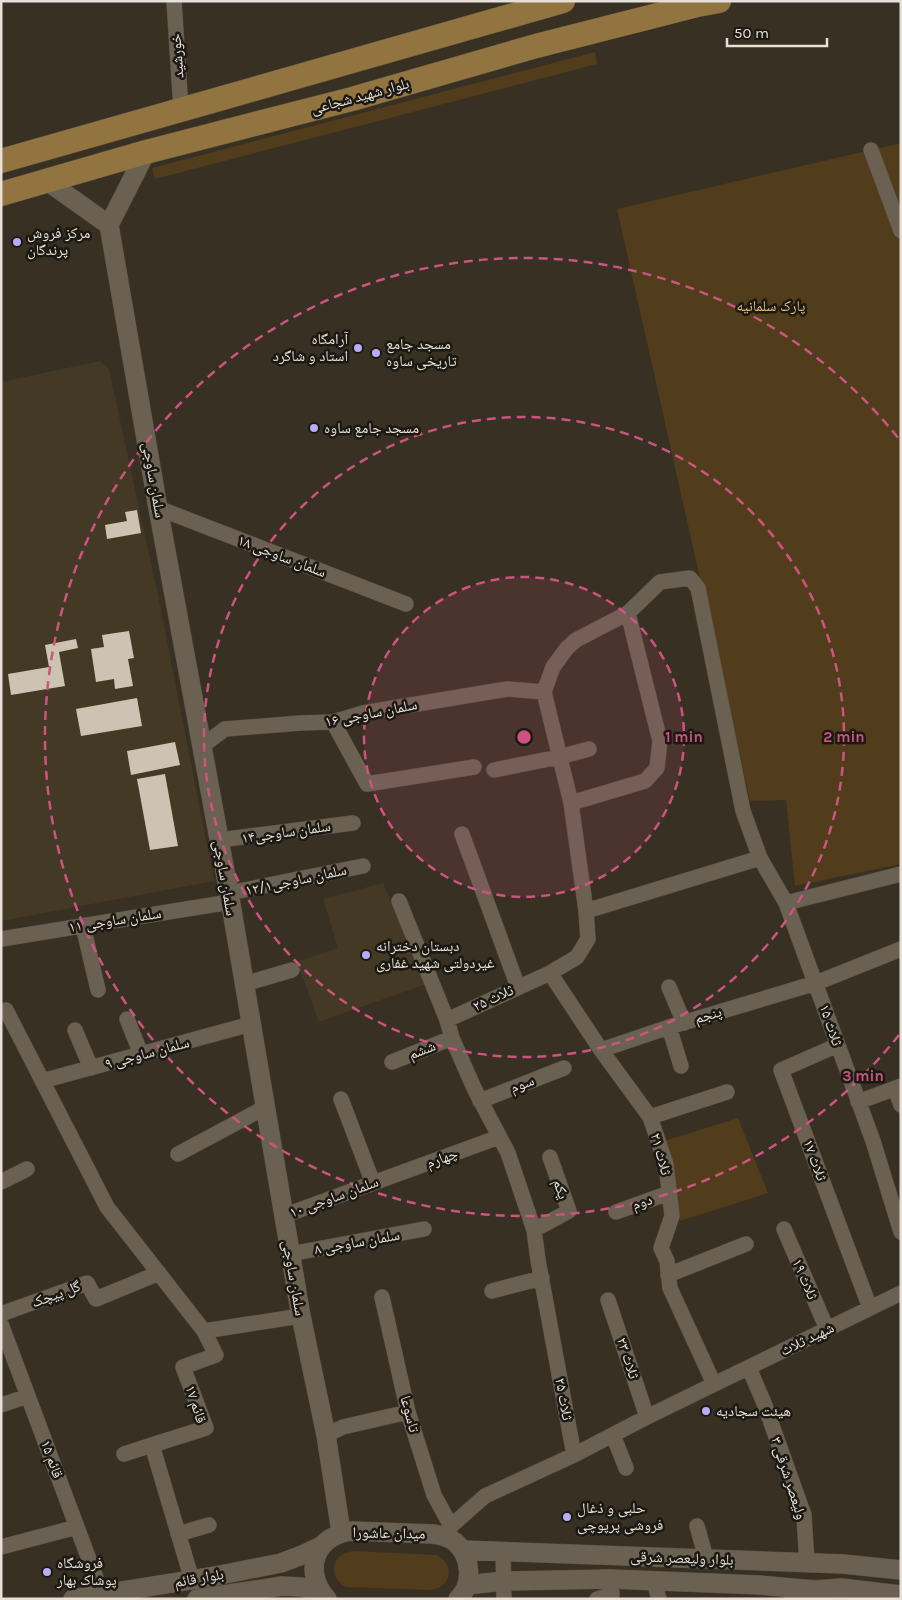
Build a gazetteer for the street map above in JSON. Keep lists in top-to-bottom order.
{
  "streets": {
    "main road": ["بلوار شهید شجاعی"],
    "street": [
      "خورشید",
      "سلمان ساوجی",
      "سلمان ساوجی ۱۸",
      "سلمان ساوجی ۱۶",
      "سلمان ساوجی۱۴",
      "سلمان ساوجی۱۲/۱",
      "سلمان ساوجی ۱۱",
      "ثلاث ۲۵",
      "پنجم",
      "ثلاث ۱۵",
      "ششم",
      "سلمان ساوجی ۹",
      "سوم",
      "ثلاث ۲۱",
      "چهارم",
      "ثلاث ۱۷",
      "یکم",
      "سلمان ساوجی ۱۰",
      "دوم",
      "سلمان ساوجی ۸",
      "ثلاث ۱۹",
      "گل پیچک",
      "شهید ثلاث",
      "ثلاث ۲۳",
      "قائم ۱۷",
      "تاسوعا",
      "قائم ۱۵",
      "ولیعصر شرقی ۳",
      "میدان عاشورا",
      "بلوار ولیعصر شرقی",
      "بلوار قائم"
    ]
  },
  "crossings": [
    ["سلمان ساوجی", "سلمان ساوجی ۱۸"],
    ["سلمان ساوجی", "سلمان ساوجی ۱۶"],
    ["سلمان ساوجی", "سلمان ساوجی۱۴"],
    ["سلمان ساوجی", "سلمان ساوجی۱۲/۱"],
    ["سلمان ساوجی", "سلمان ساوجی ۱۱"],
    ["سلمان ساوجی", "سلمان ساوجی ۹"],
    ["سلمان ساوجی", "سلمان ساوجی ۱۰"],
    ["سلمان ساوجی", "سلمان ساوجی ۸"],
    ["سلمان ساوجی", "میدان عاشورا"],
    ["سلمان ساوجی ۱۶", "ثلاث ۲۵"],
    ["سلمان ساوجی۱۲/۱", "سلمان ساوجی ۱۱"],
    ["ثلاث ۲۵", "ششم"],
    ["ثلاث ۲۵", "سوم"],
    ["ثلاث ۲۵", "ثلاث ۲۱"],
    ["ثلاث ۲۵", "چهارم"],
    ["ثلاث ۲۵", "یکم"],
    ["ثلاث ۲۵", "شهید ثلاث"],
    ["پنجم", "ثلاث ۱۵"],
    ["پنجم", "ثلاث ۲۱"],
    ["ثلاث ۱۵", "ثلاث ۱۷"],
    ["ثلاث ۲۱", "دوم"],
    ["ثلاث ۲۱", "شهید ثلاث"],
    ["چهارم", "سلمان ساوجی ۱۰"],
    ["ثلاث ۱۷", "شهید ثلاث"],
    ["ثلاث ۱۹", "شهید ثلاث"],
    ["گل پیچک", "قائم ۱۵"],
    ["شهید ثلاث", "ثلاث ۲۳"],
    ["شهید ثلاث", "تاسوعا"],
    ["شهید ثلاث", "ولیعصر شرقی ۳"],
    ["شهید ثلاث", "میدان عاشورا"],
    ["تاسوعا", "میدان عاشورا"],
    ["قائم ۱۵", "بلوار قائم"],
    ["ولیعصر شرقی ۳", "بلوار ولیعصر شرقی"],
    ["میدان عاشورا", "بلوار ولیعصر شرقی"],
    ["میدان عاشورا", "بلوار قائم"]
  ],
  "parks": ["پارک سلمانیه"],
  "places": [
    "مرکز فروش پرندگان",
    "آرامگاه استاد و شاگرد",
    "مسجد جامع تاریخی ساوه",
    "مسجد جامع ساوه",
    "دبستان دخترانه غیردولتی شهید غفاری",
    "هیئت سجادیه",
    "حلبی و ذغال فروشی پرپوچی",
    "فروشگاه پوشاک بهار"
  ],
  "scale_bar": "50 m",
  "rings": ["1 min", "2 min", "3 min"]
}
